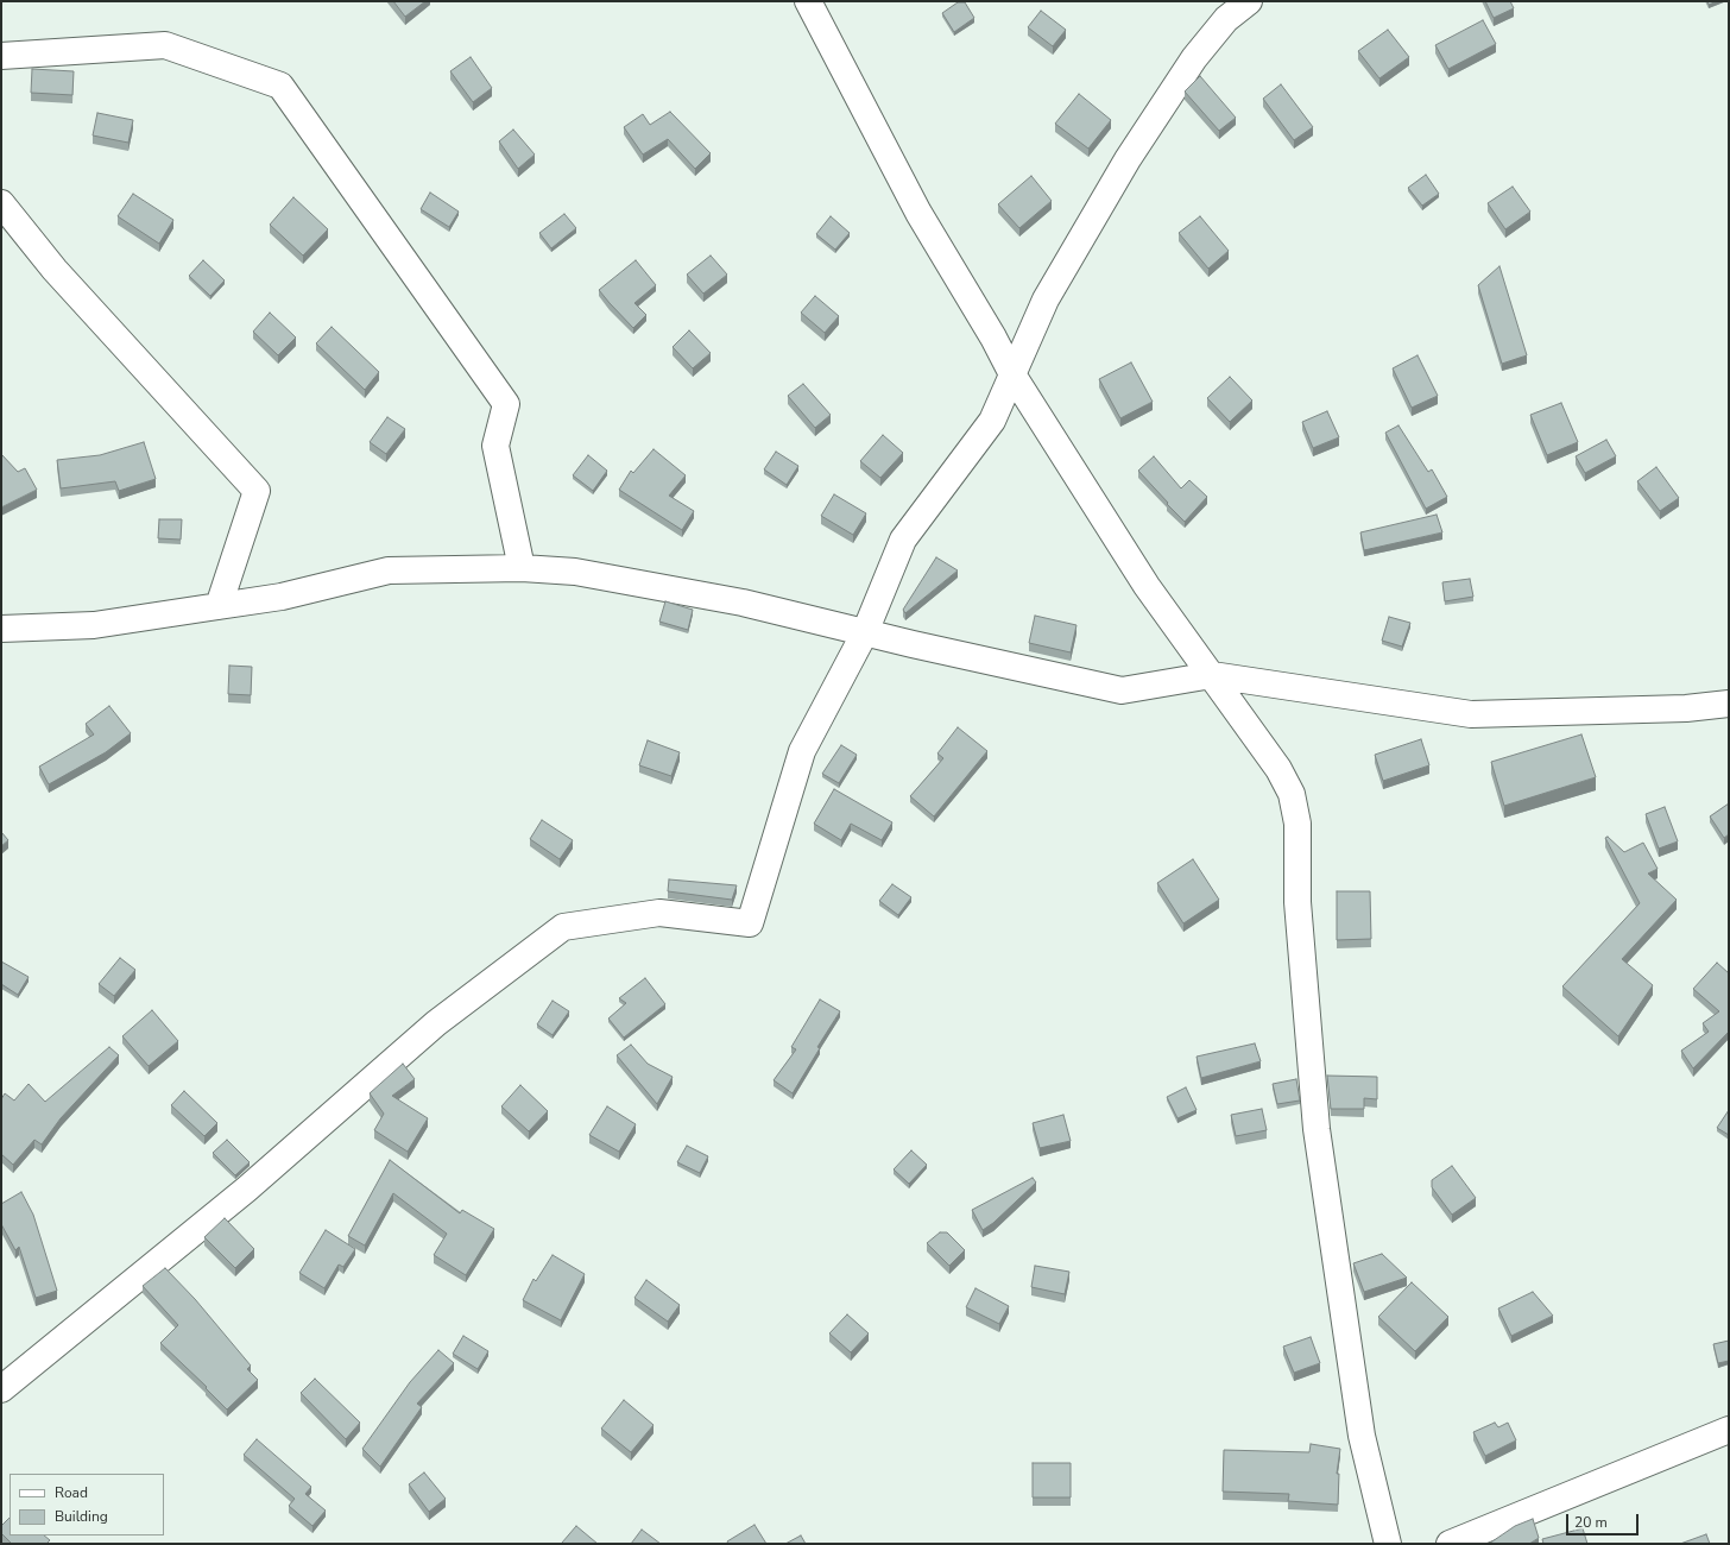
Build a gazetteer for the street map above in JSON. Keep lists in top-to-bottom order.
{
  "legend": ["Road", "Building"],
  "scale_bar": "20 m"
}
